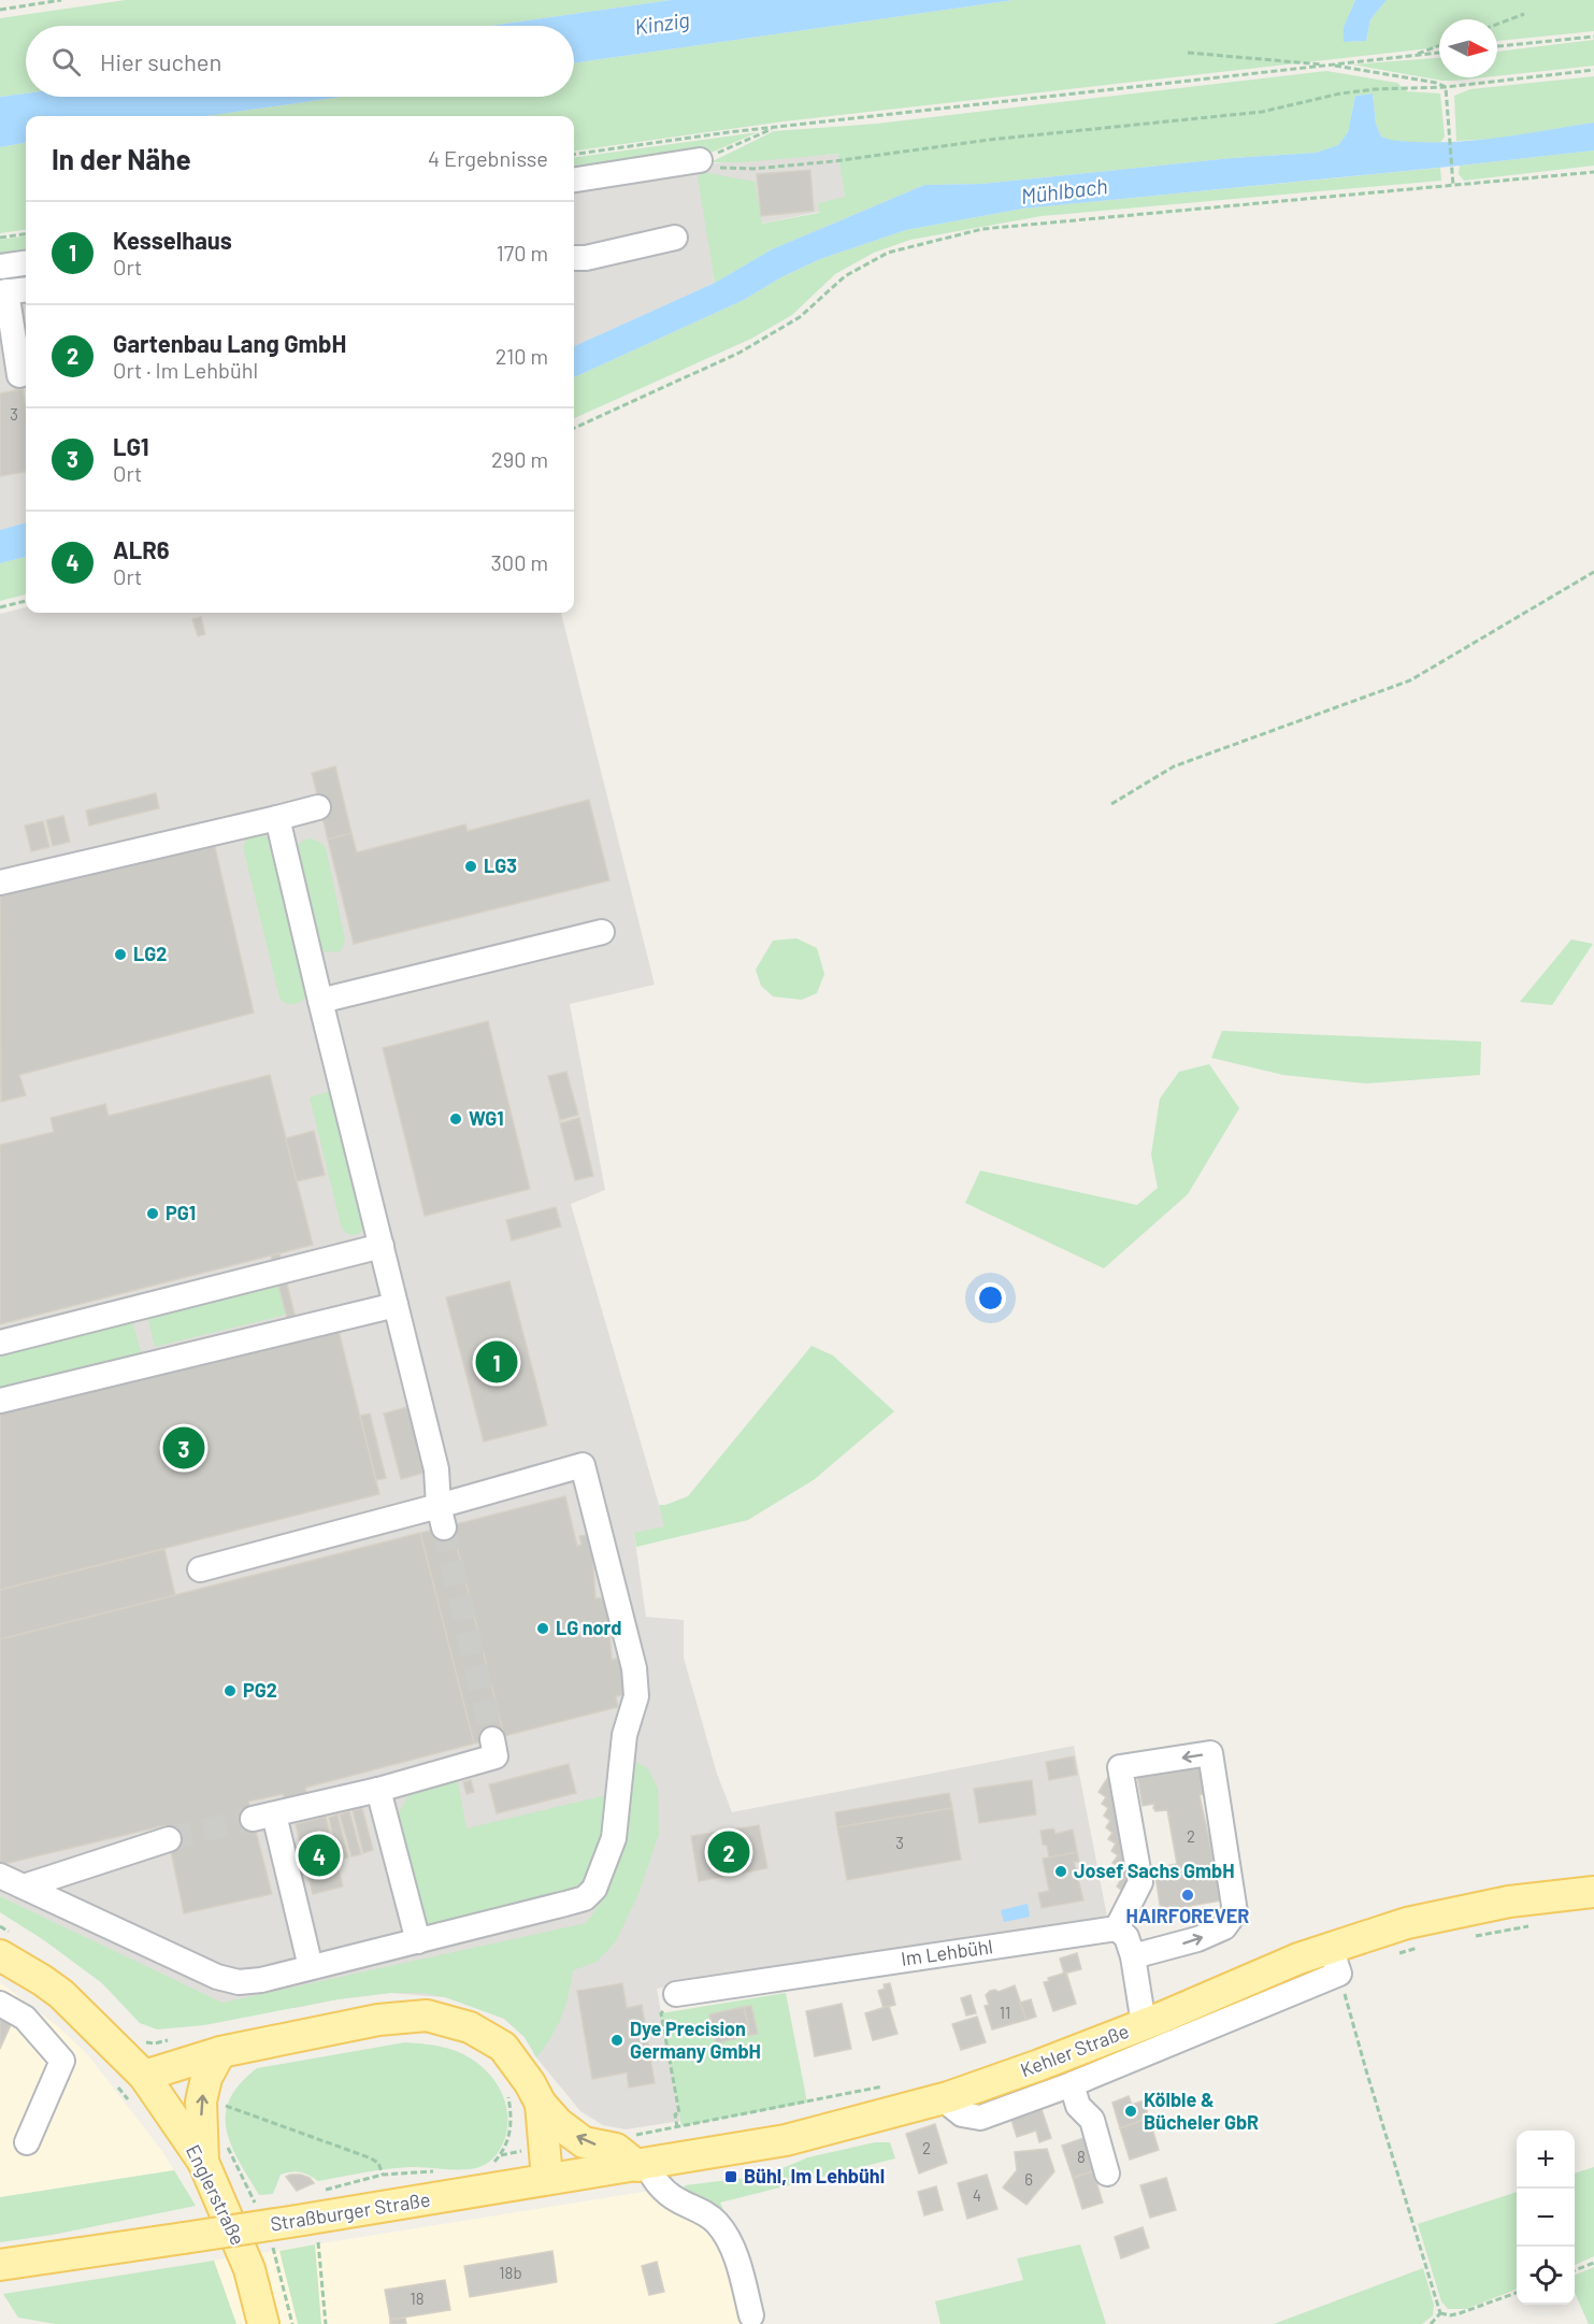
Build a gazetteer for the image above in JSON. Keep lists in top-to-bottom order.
{
  "streets": {
    "main road": ["Kehler Straße", "Englerstraße", "Straßburger Straße"],
    "street": ["Im Lehbühl"]
  },
  "crossings": [
    ["Kehler Straße", "Straßburger Straße"]
  ],
  "water": ["Kinzig", "Mühlbach"],
  "places": {
    "other": [
      "LG3",
      "LG2",
      "WG1",
      "PG1",
      "LG nord",
      "PG2",
      "Josef Sachs GmbH",
      "HAIRFOREVER",
      "Dye Precision Germany GmbH",
      "Kölble & Bücheler GbR"
    ],
    "transit": ["Bühl, Im Lehbühl"]
  },
  "house_numbers": [
    "3",
    "2",
    "3",
    "11",
    "2",
    "8",
    "6",
    "4",
    "18b",
    "18"
  ],
  "north": "right",
  "page": {
    "search": "Hier suchen",
    "heading": ["In der Nähe", "4 Ergebnisse"],
    "list": [
      {
        "mark": "1",
        "name": "Kesselhaus",
        "note": "Ort",
        "value": "170 m"
      },
      {
        "mark": "2",
        "name": "Gartenbau Lang GmbH",
        "note": "Ort · Im Lehbühl",
        "value": "210 m"
      },
      {
        "mark": "3",
        "name": "LG1",
        "note": "Ort",
        "value": "290 m"
      },
      {
        "mark": "4",
        "name": "ALR6",
        "note": "Ort",
        "value": "300 m"
      }
    ],
    "pins": [
      "1",
      "3",
      "2",
      "4"
    ],
    "map_buttons": ["+", "−"]
  }
}
